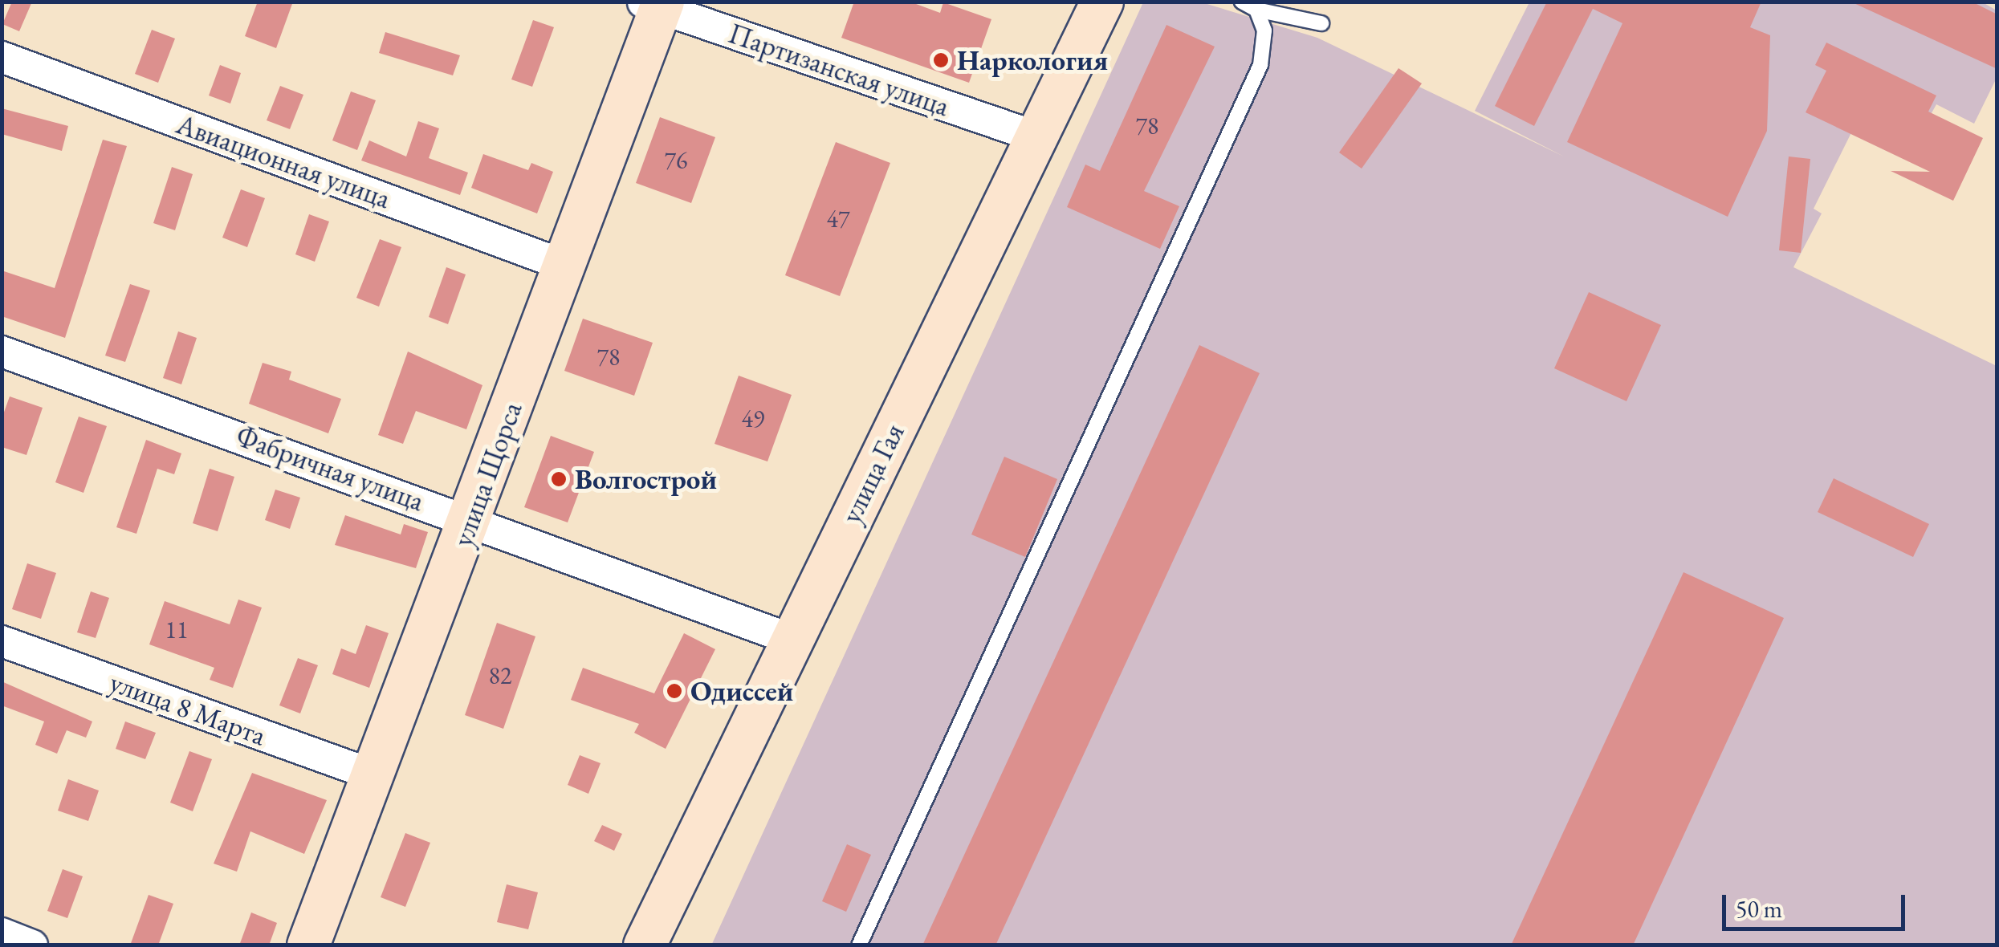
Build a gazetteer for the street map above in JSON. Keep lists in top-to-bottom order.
{
  "streets": {
    "street": [
      "Партизанская улица",
      "Авиационная улица",
      "Фабричная улица",
      "улица Гая",
      "улица Щорса",
      "улица 8 Марта"
    ]
  },
  "crossings": [
    ["Партизанская улица", "улица Гая"],
    ["Партизанская улица", "улица Щорса"],
    ["Авиационная улица", "улица Щорса"],
    ["Фабричная улица", "улица Гая"],
    ["Фабричная улица", "улица Щорса"],
    ["улица Щорса", "улица 8 Марта"]
  ],
  "places": ["Наркология", "Волгострой", "Одиссей"],
  "house_numbers": [
    "78",
    "76",
    "47",
    "78",
    "49",
    "11",
    "82"
  ],
  "scale_bar": "50 m"
}
